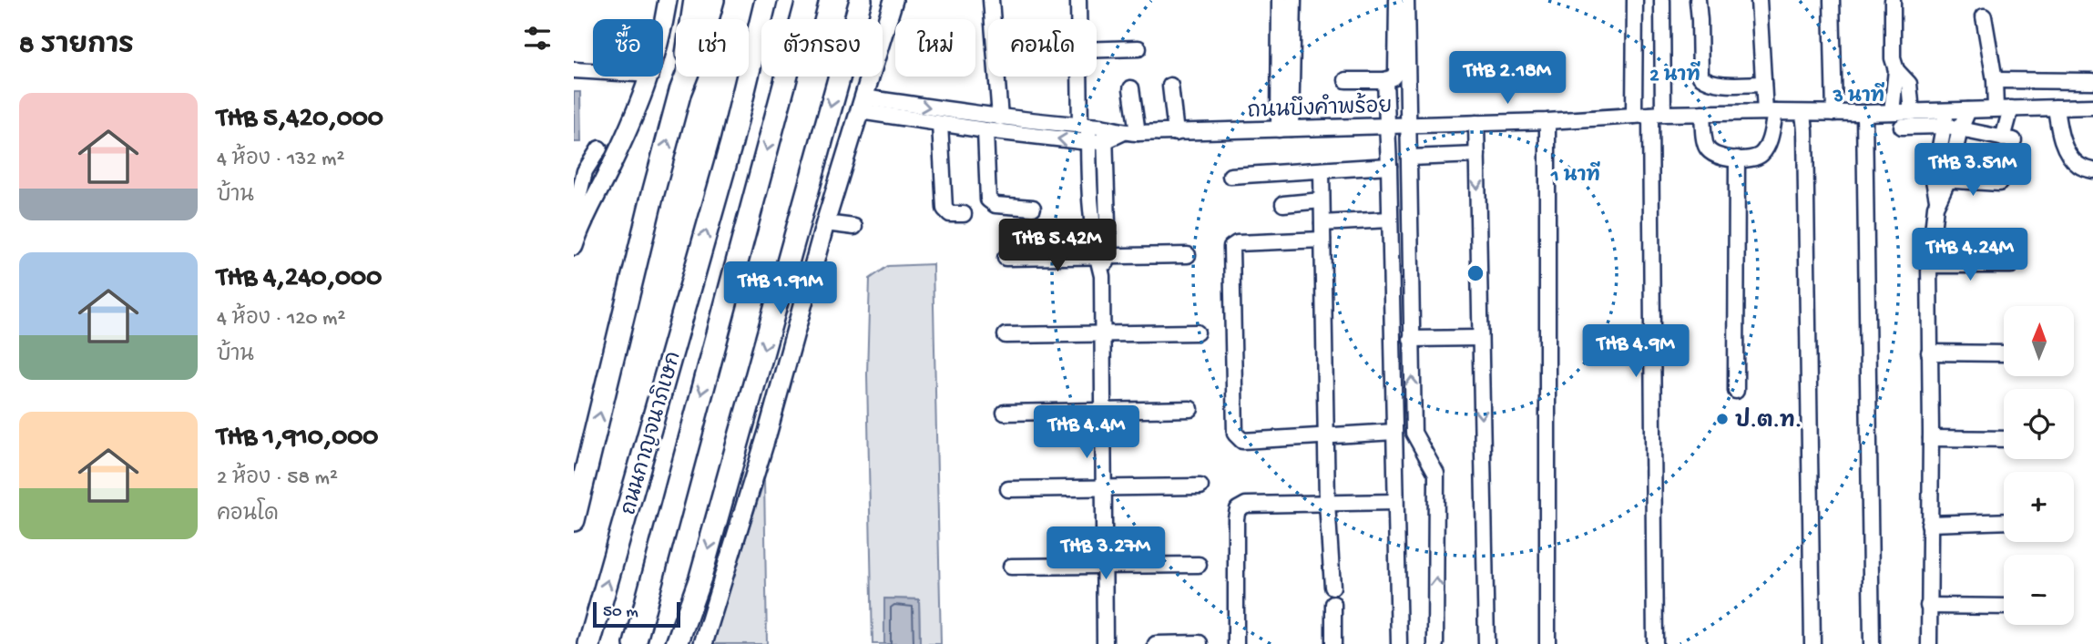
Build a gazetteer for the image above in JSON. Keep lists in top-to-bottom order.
{
  "streets": {
    "highway": ["ถนนกาญจนาภิเษก"],
    "street": ["ถนนบึงคำพร้อย"]
  },
  "places": ["ป.ต.ท."],
  "scale_bar": "50 m",
  "north": "top",
  "page": {
    "heading": "8 รายการ",
    "chip": [
      "ซื้อ",
      "เช่า",
      "ตัวกรอง",
      "ใหม่",
      "คอนโด"
    ],
    "price": [
      "THB 2.18M",
      "THB 3.51M",
      "THB 5.42M",
      "THB 4.24M",
      "THB 1.91M",
      "THB 4.9M",
      "THB 4.4M",
      "THB 3.27M"
    ],
    "list": [
      {
        "name": "THB 5,420,000",
        "note": "4 ห้อง · 132 m² · บ้าน"
      },
      {
        "name": "THB 4,240,000",
        "note": "4 ห้อง · 120 m² · บ้าน"
      },
      {
        "name": "THB 1,910,000",
        "note": "2 ห้อง · 58 m² · คอนโด"
      }
    ],
    "map_buttons": ["+", "−"],
    "scale": "50 m"
  },
  "rings": ["2 นาที", "3 นาที", "1 นาที"]
}
